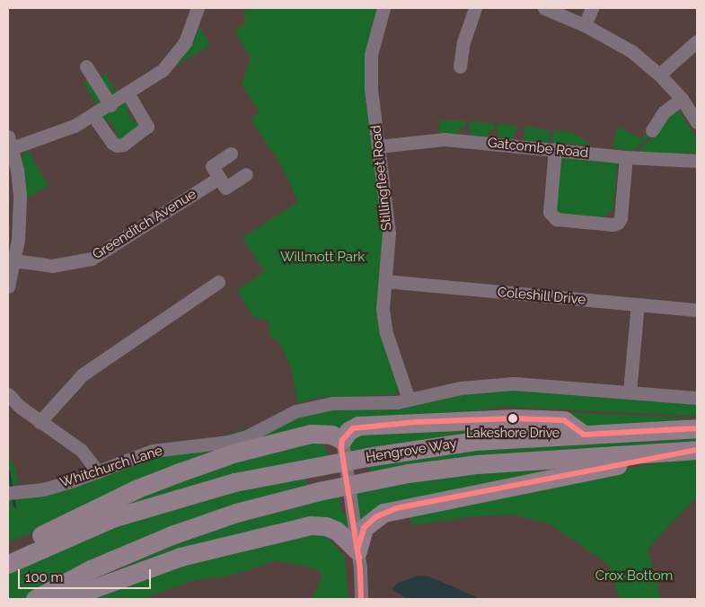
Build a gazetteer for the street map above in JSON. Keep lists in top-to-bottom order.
{
  "streets": {
    "highway": ["Hengrove Way"],
    "street": [
      "Gatcombe Road",
      "Stillingfleet Road",
      "Greenditch Avenue",
      "Coleshill Drive",
      "Whitchurch Lane"
    ]
  },
  "crossings": [
    ["Gatcombe Road", "Stillingfleet Road"],
    ["Stillingfleet Road", "Coleshill Drive"],
    ["Stillingfleet Road", "Whitchurch Lane"]
  ],
  "parks": ["Willmott Park", "Crox Bottom"],
  "places": ["Lakeshore Drive"],
  "scale_bar": "100 m"
}
